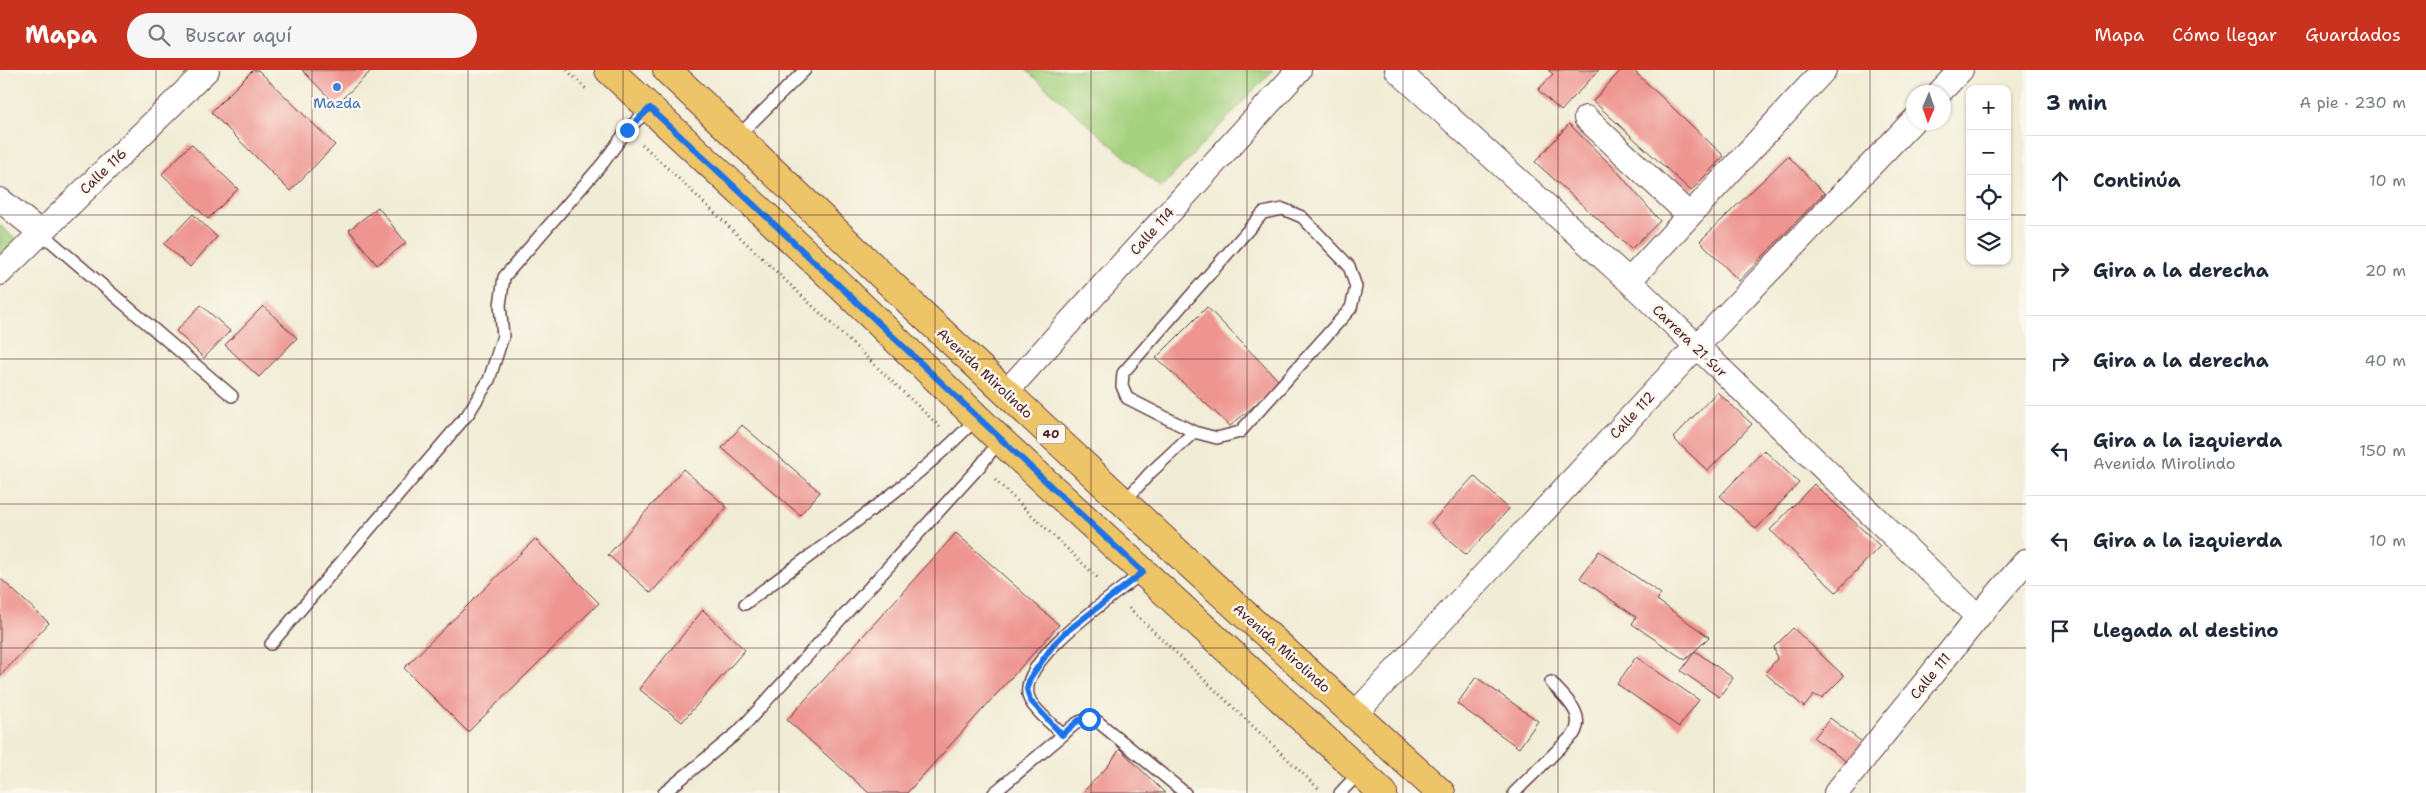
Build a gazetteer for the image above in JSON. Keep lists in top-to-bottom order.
{
  "streets": {
    "main road": ["Avenida Mirolindo", "40"],
    "street": [
      "Calle 116",
      "Calle 114",
      "Carrera 21 Sur",
      "Calle 112",
      "Calle 111"
    ]
  },
  "crossings": [
    ["Calle 114", "Avenida Mirolindo"],
    ["Carrera 21 Sur", "Calle 112"],
    ["Carrera 21 Sur", "Calle 111"],
    ["Avenida Mirolindo", "Calle 112"]
  ],
  "places": ["Mazda"],
  "north": "bottom",
  "page": {
    "header": "Mapa",
    "search": "Buscar aquí",
    "nav": ["Mapa", "Cómo llegar", "Guardados"],
    "heading": ["3 min", "A pie · 230 m"],
    "map_buttons": ["+", "−"],
    "list": [
      ["Continúa", "10 m"],
      ["Gira a la derecha", "20 m"],
      ["Gira a la derecha", "40 m"],
      ["Gira a la izquierda", "Avenida Mirolindo", "150 m"],
      ["Gira a la izquierda", "10 m"],
      "Llegada al destino"
    ]
  }
}
